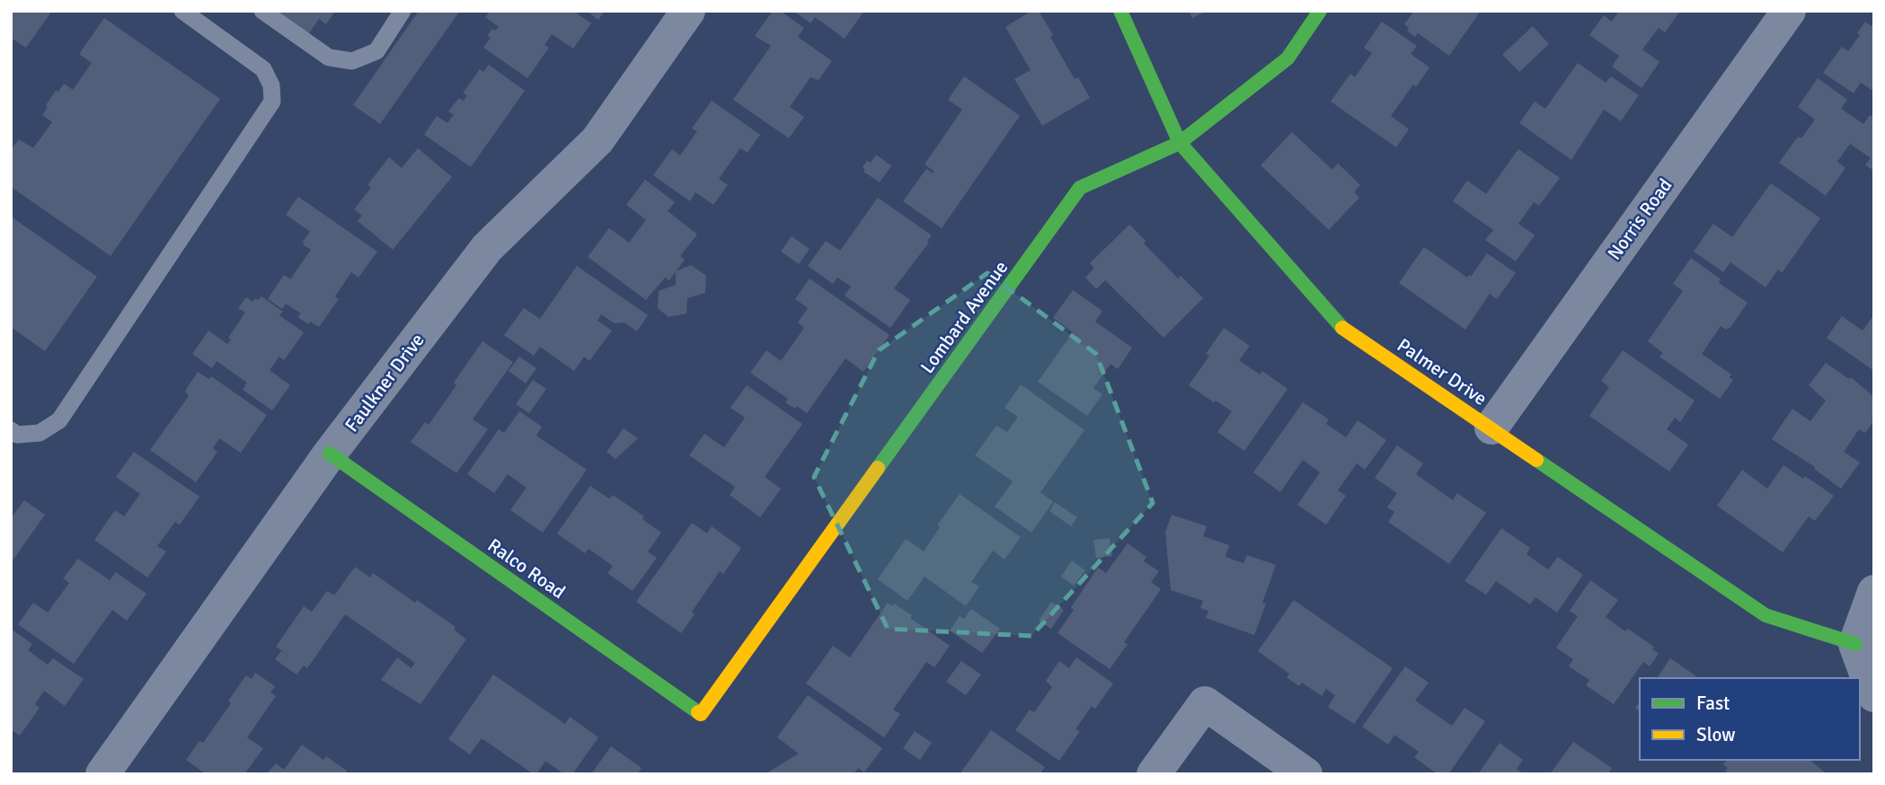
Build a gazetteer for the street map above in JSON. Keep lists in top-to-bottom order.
{
  "streets": {
    "street": [
      "Norris Road",
      "Lombard Avenue",
      "Palmer Drive",
      "Faulkner Drive",
      "Ralco Road"
    ]
  },
  "crossings": [
    ["Norris Road", "Palmer Drive"],
    ["Lombard Avenue", "Palmer Drive"],
    ["Lombard Avenue", "Ralco Road"],
    ["Faulkner Drive", "Ralco Road"]
  ],
  "legend": ["Fast", "Slow"]
}
